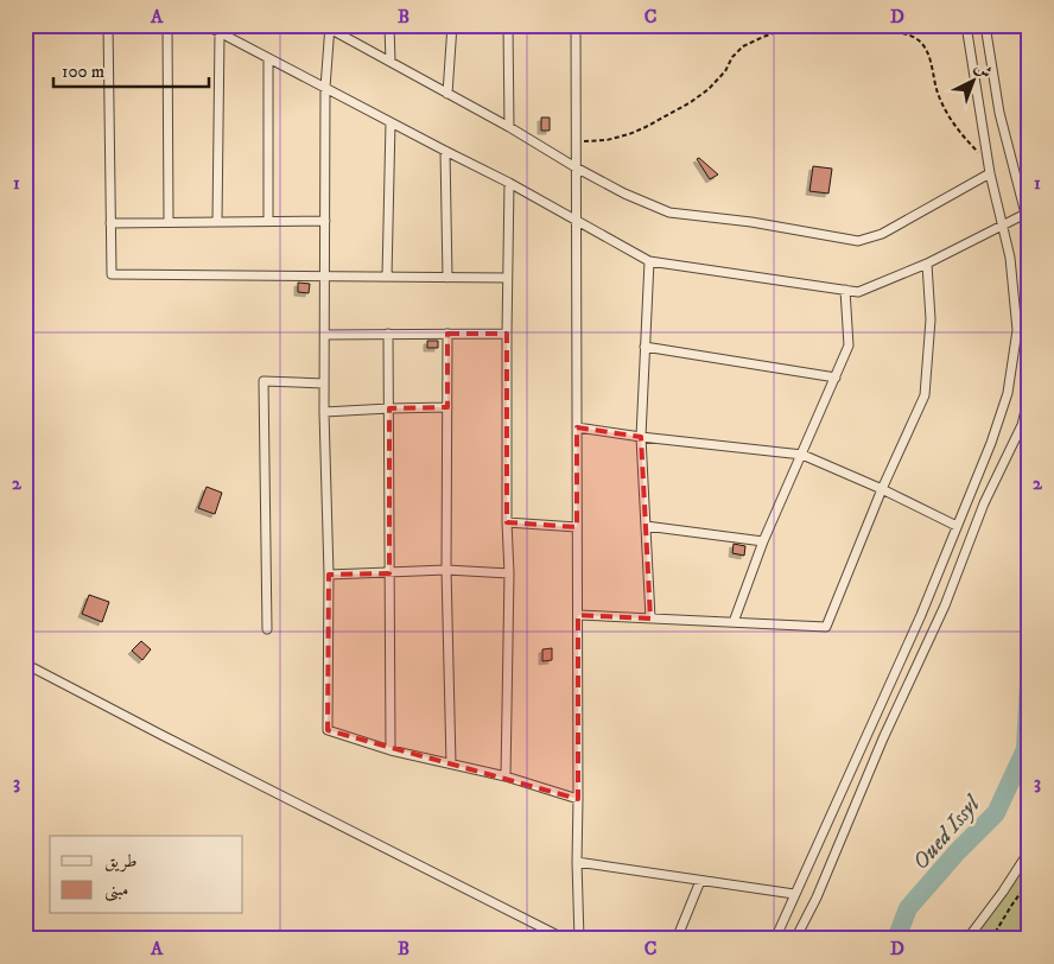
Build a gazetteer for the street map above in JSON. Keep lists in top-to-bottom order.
{
  "water": ["Oued Issyl"],
  "legend": ["طريق", "مبنى"],
  "scale_bar": "100 m",
  "north": "top right",
  "grid": {
    "columns": [
      "A",
      "B",
      "C",
      "D"
    ],
    "rows": ["1", "2", "3"]
  }
}
